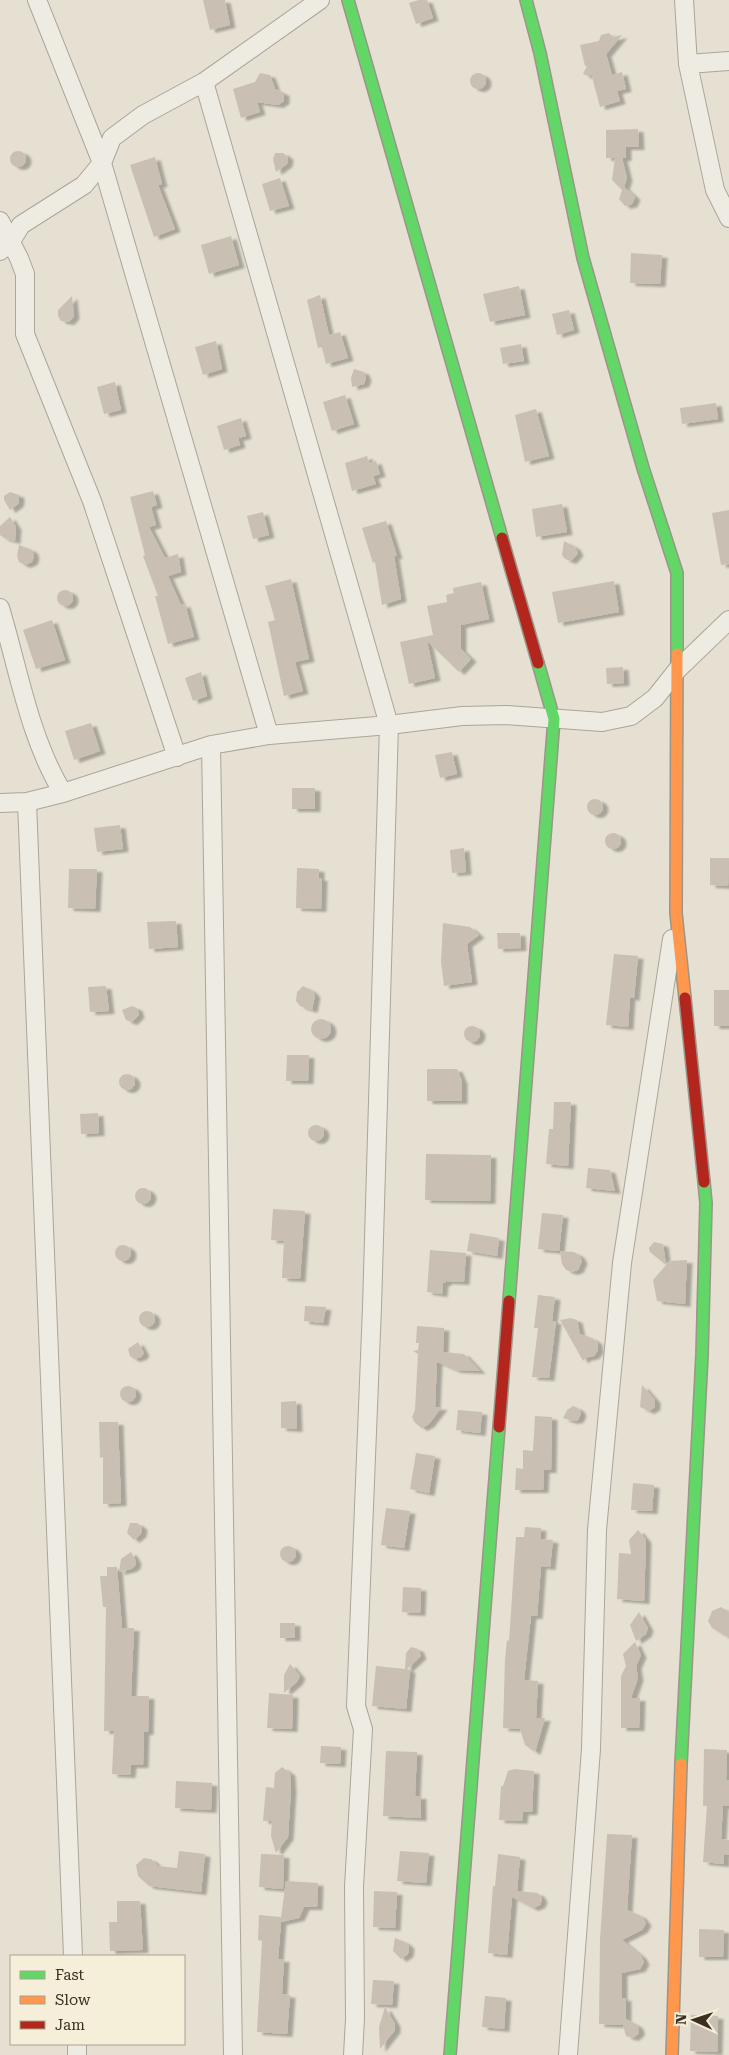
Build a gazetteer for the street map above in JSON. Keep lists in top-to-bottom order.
{
  "legend": ["Fast", "Slow", "Jam"],
  "north": "left"
}
